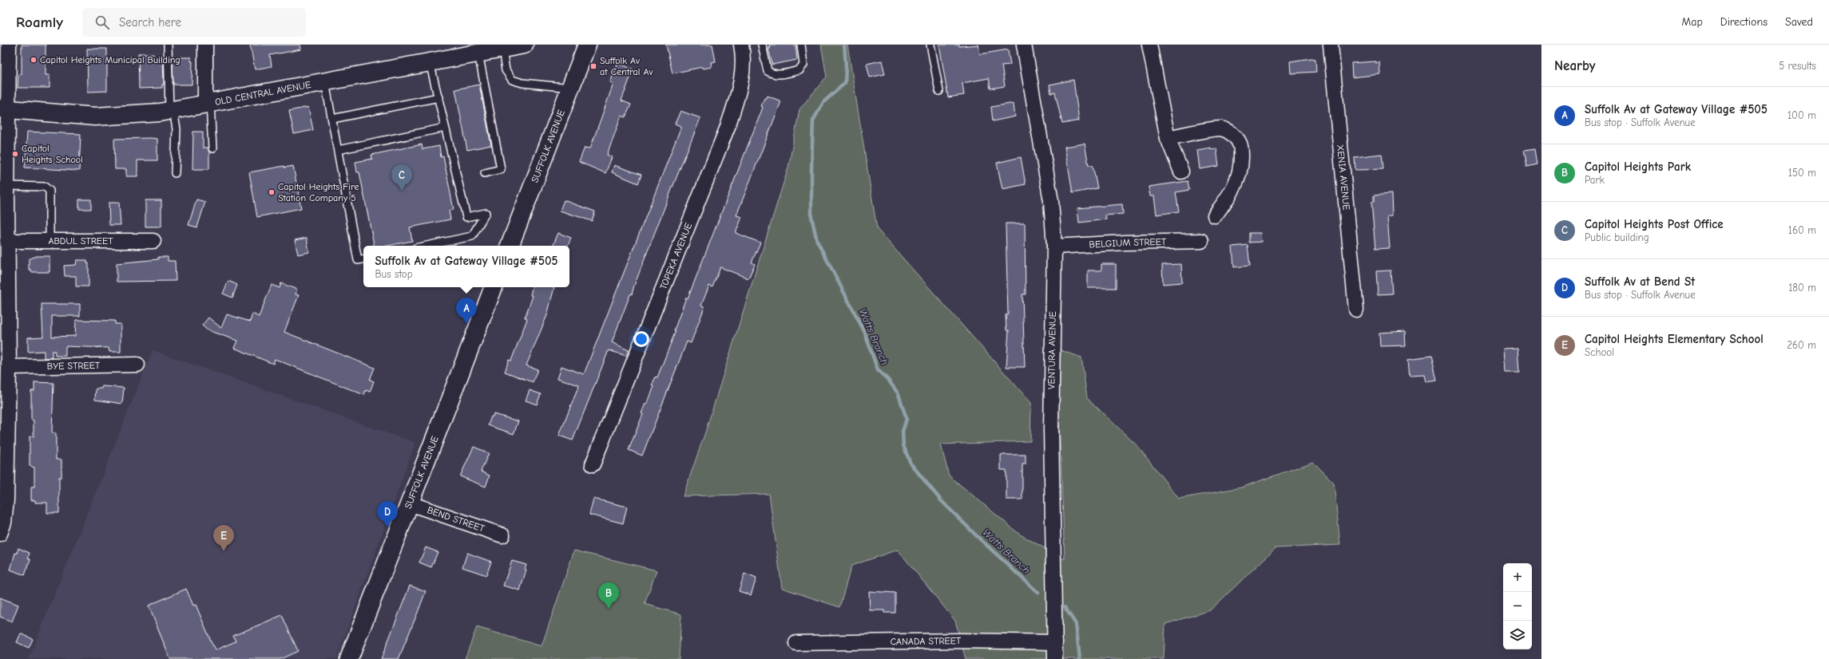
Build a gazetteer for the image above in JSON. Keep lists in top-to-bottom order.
{
  "streets": {
    "street": [
      "OLD CENTRAL AVENUE",
      "SUFFOLK AVENUE",
      "XENIA AVENUE",
      "ABDUL STREET",
      "BELGIUM STREET",
      "TOPEKA AVENUE",
      "VENTURA AVENUE",
      "BYE STREET",
      "BEND STREET",
      "CANADA STREET"
    ]
  },
  "crossings": [
    ["SUFFOLK AVENUE", "BEND STREET"],
    ["BELGIUM STREET", "VENTURA AVENUE"],
    ["VENTURA AVENUE", "CANADA STREET"]
  ],
  "water": ["Watts Branch"],
  "places": {
    "other": ["Capitol Heights Municipal Building", "Capitol Heights School", "Capitol Heights Fire Station Company 5"],
    "transit": ["Suffolk Av at Central Av"]
  },
  "page": {
    "header": "Roamly",
    "search": "Search here",
    "nav": ["Map", "Directions", "Saved"],
    "heading": ["Nearby", "5 results"],
    "list": [
      {
        "mark": "A",
        "name": "Suffolk Av at Gateway Village #505",
        "note": "Bus stop · Suffolk Avenue",
        "value": "100 m"
      },
      {
        "mark": "B",
        "name": "Capitol Heights Park",
        "note": "Park",
        "value": "150 m"
      },
      {
        "mark": "C",
        "name": "Capitol Heights Post Office",
        "note": "Public building",
        "value": "160 m"
      },
      {
        "mark": "D",
        "name": "Suffolk Av at Bend St",
        "note": "Bus stop · Suffolk Avenue",
        "value": "180 m"
      },
      {
        "mark": "E",
        "name": "Capitol Heights Elementary School",
        "note": "School",
        "value": "260 m"
      }
    ],
    "pins": [
      "C",
      "A",
      "D",
      "E",
      "B"
    ],
    "popup": ["Suffolk Av at Gateway Village #505", "Bus stop"],
    "map_buttons": ["+", "−"]
  }
}
